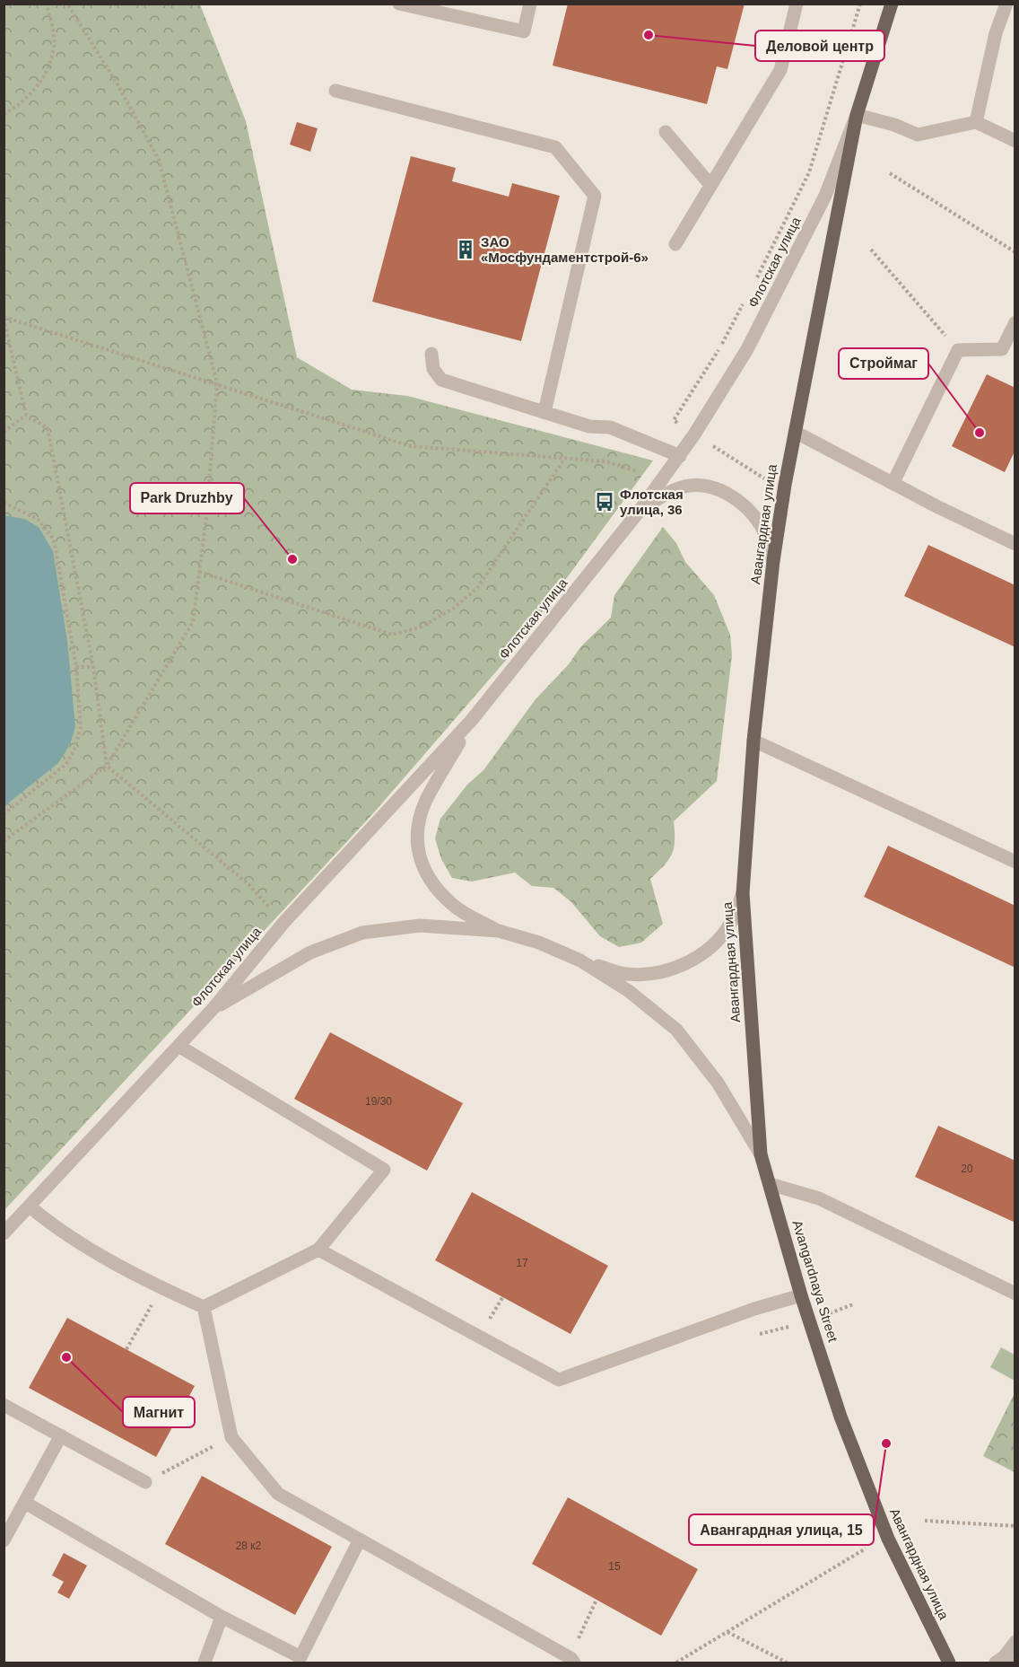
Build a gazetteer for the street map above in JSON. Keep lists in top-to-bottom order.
{
  "streets": {
    "main road": ["Флотская улица", "Авангардная улица", "Avangardnaya Street"]
  },
  "crossings": [
    ["Флотская улица", "Авангардная улица"],
    ["Авангардная улица", "Avangardnaya Street"]
  ],
  "places": {
    "other": [
      "Деловой центр",
      "Строймаг",
      "Park Druzhby",
      "Магнит",
      "Авангардная улица, 15"
    ],
    "building": ["ЗАО «Мосфундаментстрой-6»"],
    "bus stop": ["Флотская улица, 36"]
  },
  "house_numbers": [
    "19/30",
    "20",
    "17",
    "28 к2",
    "15"
  ]
}
